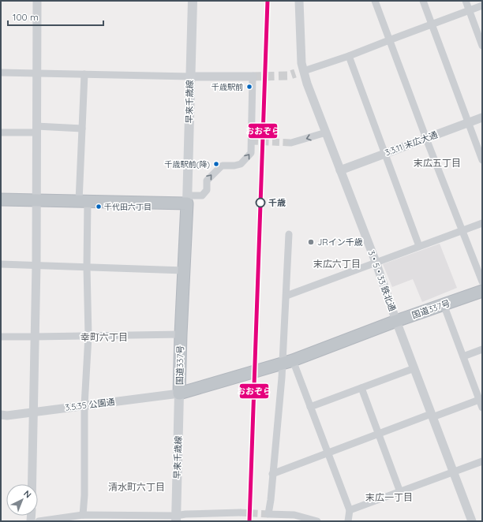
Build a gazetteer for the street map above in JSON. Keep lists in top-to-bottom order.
{
  "streets": {
    "highway": ["国道337号"],
    "main road": ["早来千歳線"],
    "street": ["3.3.11 末広大通", "3・5・33 鉄北通", "3.5.35 公園通"]
  },
  "crossings": [
    ["早来千歳線", "国道337号"],
    ["早来千歳線", "3.5.35 公園通"],
    ["3.3.11 末広大通", "3・5・33 鉄北通"],
    ["3・5・33 鉄北通", "国道337号"],
    ["国道337号", "3.5.35 公園通"]
  ],
  "districts": [
    "末広五丁目",
    "末広六丁目",
    "幸町六丁目",
    "清水町六丁目",
    "末広一丁目"
  ],
  "places": [
    "千歳駅前",
    "千歳駅前(降)",
    "千歳",
    "千代田六丁目",
    "JRイン千歳"
  ],
  "lines": ["transit line おおぞら"],
  "scale_bar": "100 m",
  "north": "top right"
}
